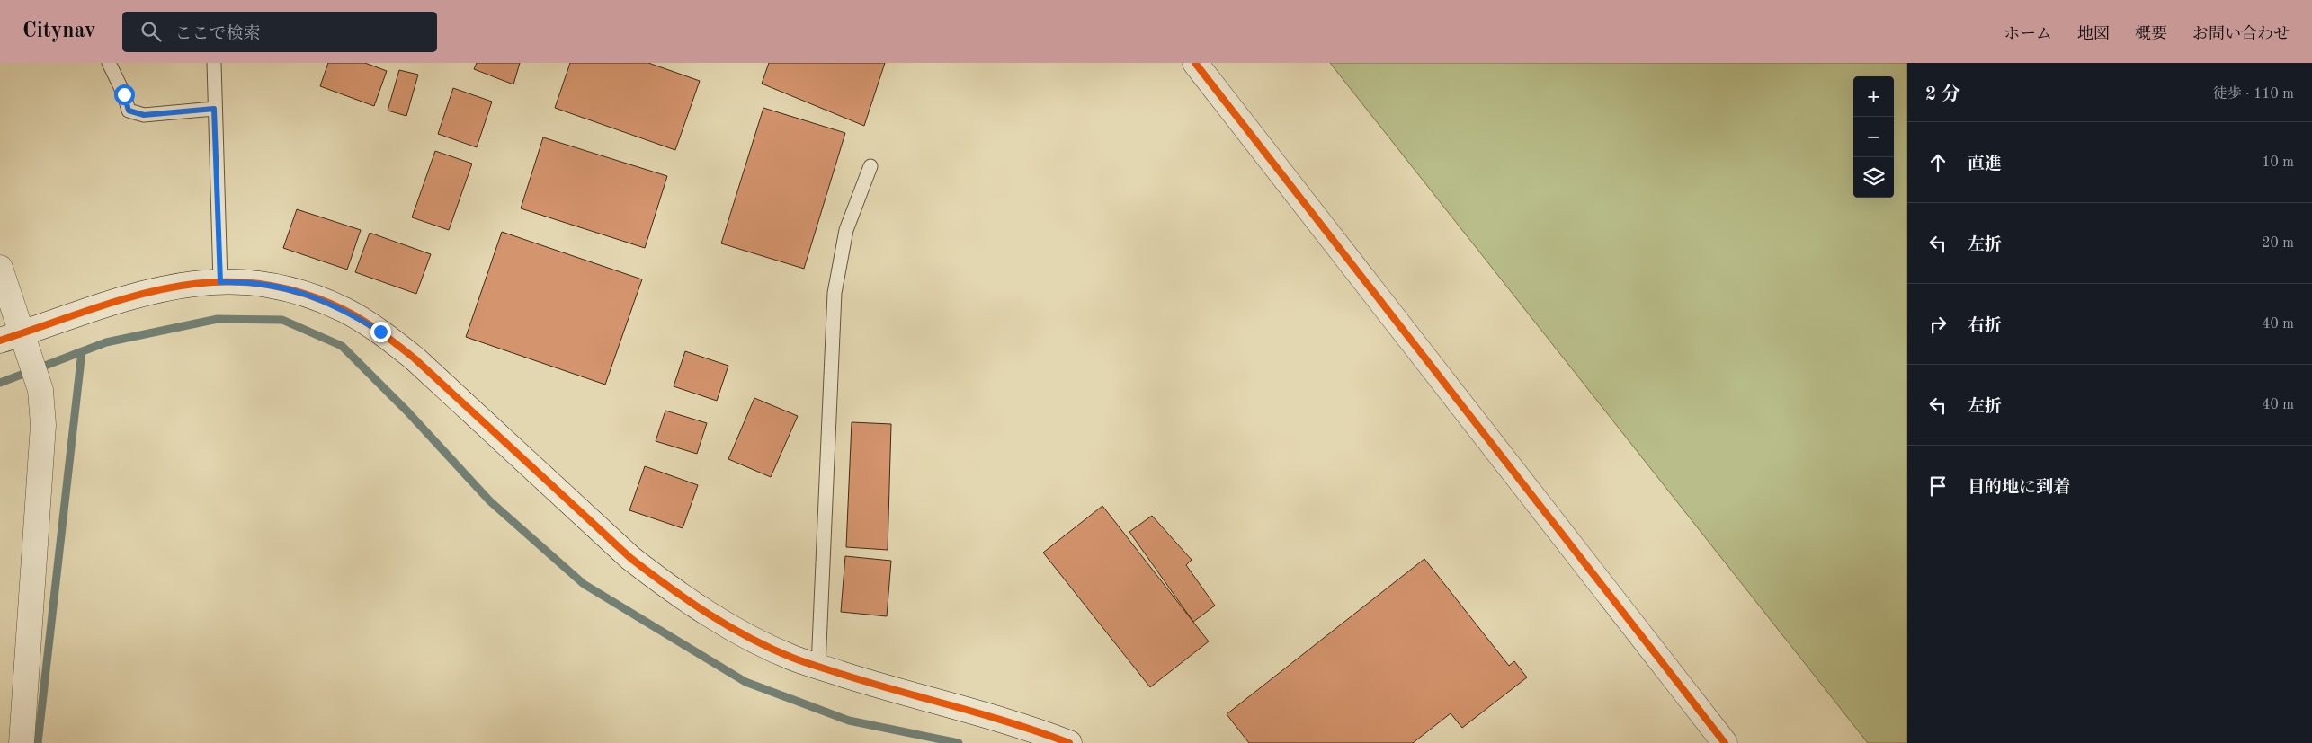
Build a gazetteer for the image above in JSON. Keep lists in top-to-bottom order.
{
  "page": {
    "header": "Citynav",
    "search": "ここで検索",
    "nav": [
      "ホーム",
      "地図",
      "概要",
      "お問い合わせ"
    ],
    "heading": ["2 分", "徒歩 · 110 m"],
    "map_buttons": ["+", "−"],
    "list": [
      ["直進", "10 m"],
      ["左折", "20 m"],
      ["右折", "40 m"],
      ["左折", "40 m"],
      "目的地に到着"
    ]
  }
}
